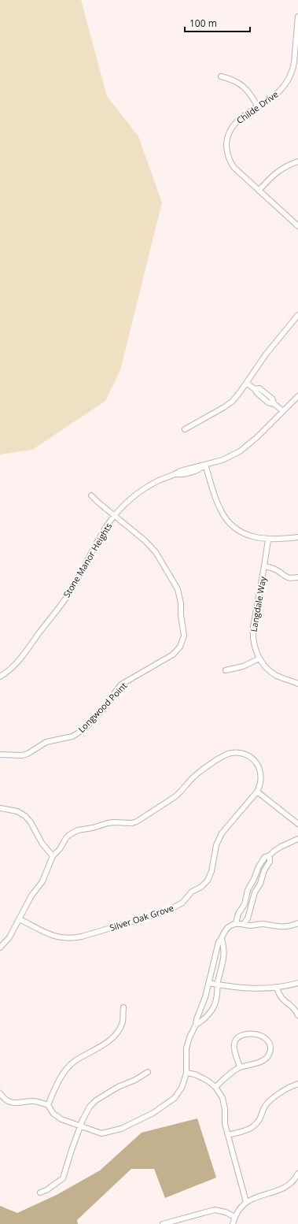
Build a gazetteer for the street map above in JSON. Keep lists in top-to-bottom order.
{
  "streets": {
    "street": [
      "Childe Drive",
      "Stone Manor Heights",
      "Langdale Way",
      "Longwood Point",
      "Silver Oak Grove"
    ]
  },
  "crossings": [
    ["Stone Manor Heights", "Longwood Point"]
  ],
  "scale_bar": "100 m"
}
